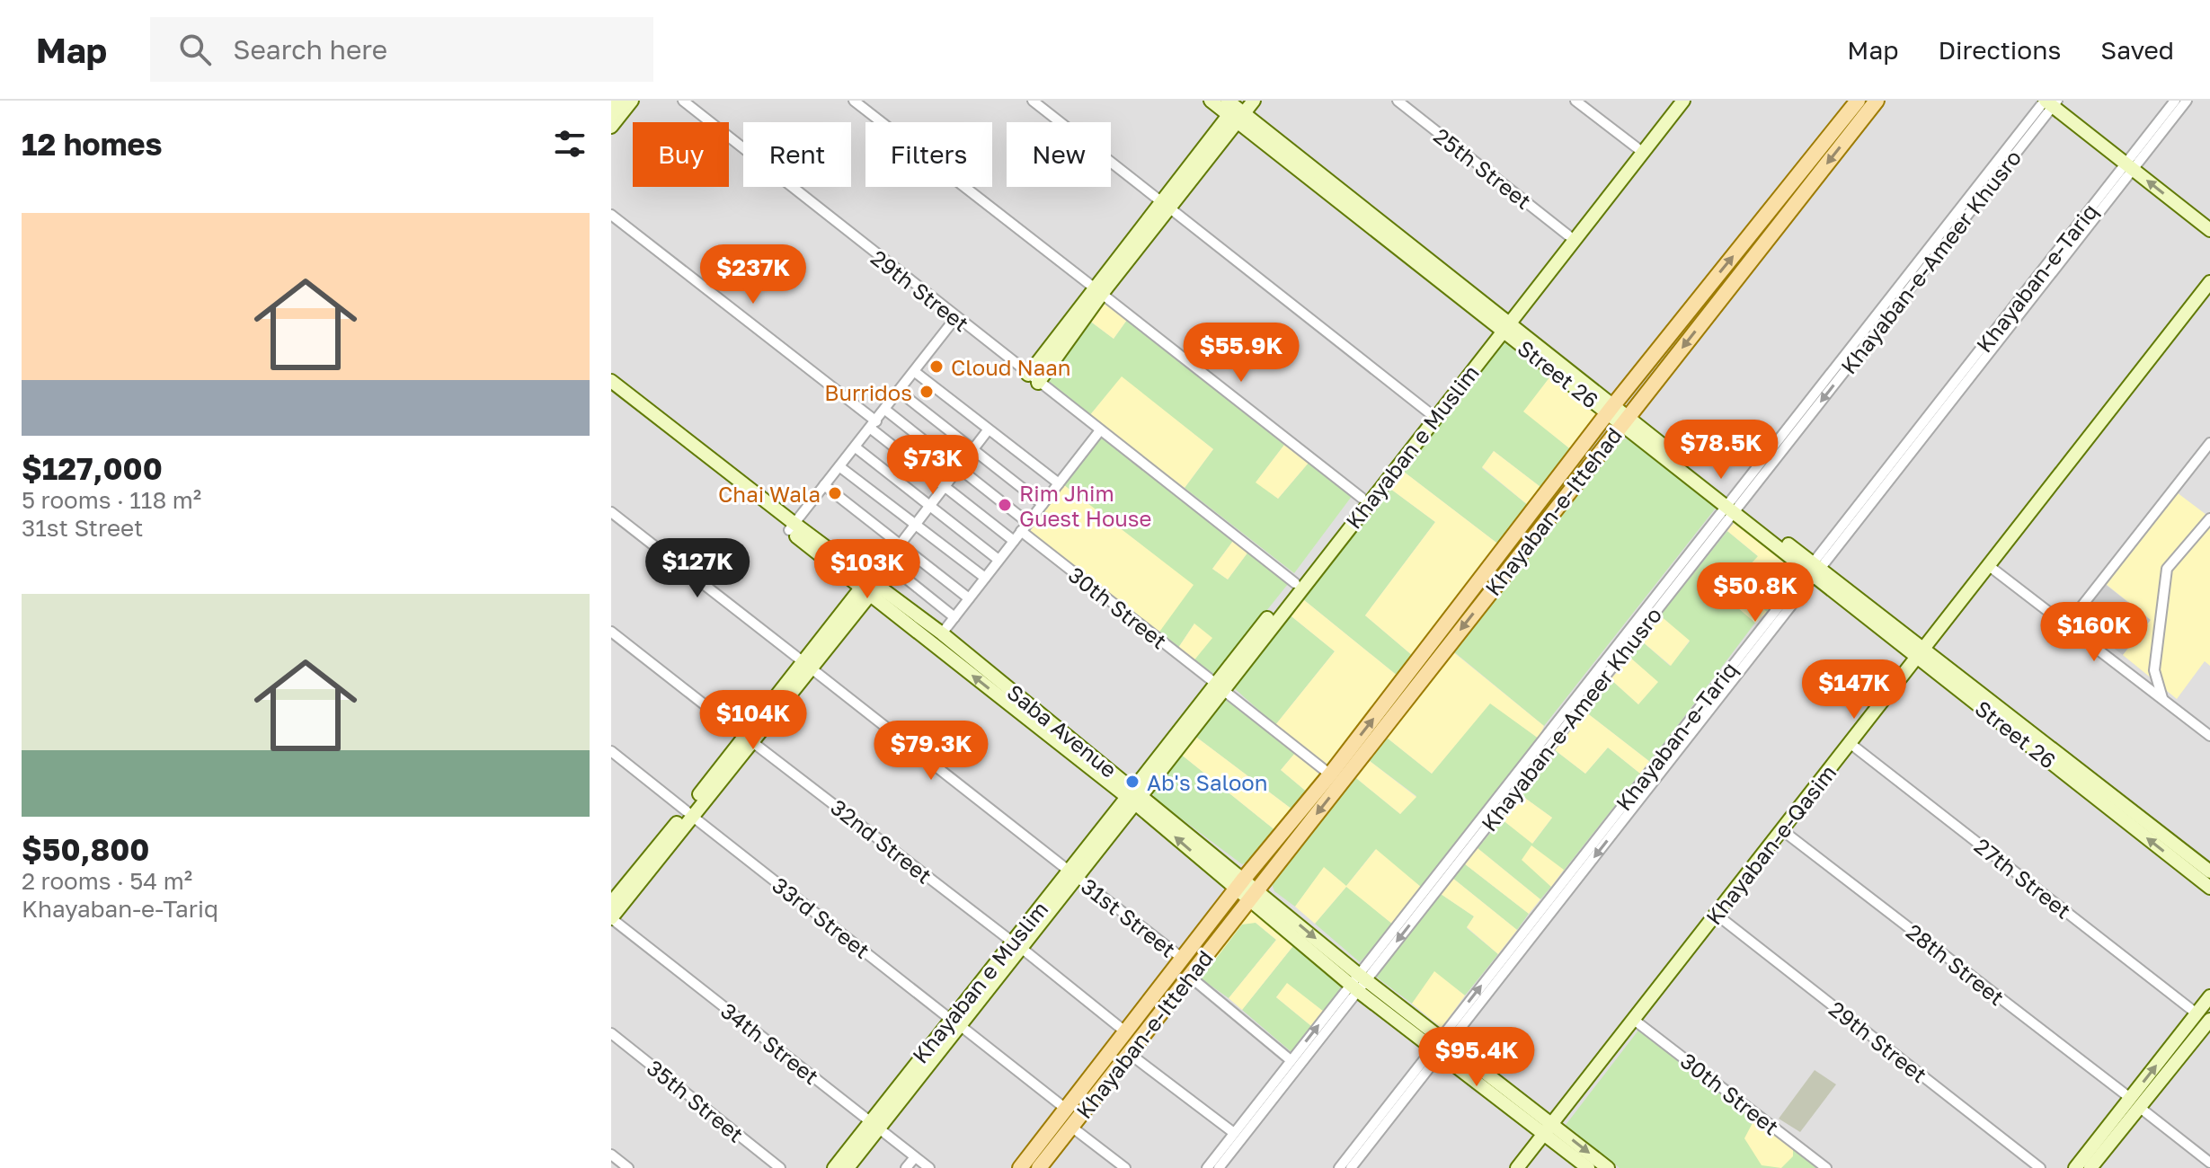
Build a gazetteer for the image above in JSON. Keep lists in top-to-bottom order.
{
  "streets": {
    "main road": ["Khayaban-e-Ittehad"],
    "street": [
      "25th Street",
      "Khayaban-e-Ameer Khusro",
      "Khayaban-e-Tariq",
      "29th Street",
      "Street 26",
      "Khayaban e Muslim",
      "30th Street",
      "Saba Avenue",
      "32nd Street",
      "Khayaban-e-Qasim",
      "27th Street",
      "33rd Street",
      "31st Street",
      "28th Street",
      "34th Street",
      "35th Street"
    ]
  },
  "crossings": [
    ["25th Street", "Khayaban e Muslim"],
    ["Khayaban-e-Ameer Khusro", "Street 26"],
    ["Khayaban-e-Ameer Khusro", "Saba Avenue"],
    ["Khayaban-e-Tariq", "Street 26"],
    ["Khayaban-e-Tariq", "Saba Avenue"],
    ["29th Street", "Khayaban e Muslim"],
    ["29th Street", "Khayaban-e-Qasim"],
    ["Street 26", "Khayaban e Muslim"],
    ["Street 26", "Khayaban-e-Ittehad"],
    ["Street 26", "Khayaban-e-Qasim"],
    ["Khayaban e Muslim", "30th Street"],
    ["Khayaban e Muslim", "Saba Avenue"],
    ["Khayaban e Muslim", "32nd Street"],
    ["Khayaban e Muslim", "33rd Street"],
    ["Khayaban e Muslim", "31st Street"],
    ["Khayaban e Muslim", "34th Street"],
    ["Khayaban-e-Ittehad", "30th Street"],
    ["Khayaban-e-Ittehad", "Saba Avenue"],
    ["Khayaban-e-Ittehad", "32nd Street"],
    ["Khayaban-e-Ittehad", "33rd Street"],
    ["Khayaban-e-Ittehad", "31st Street"],
    ["30th Street", "Khayaban-e-Qasim"],
    ["Saba Avenue", "Khayaban-e-Qasim"],
    ["Khayaban-e-Qasim", "27th Street"],
    ["Khayaban-e-Qasim", "28th Street"]
  ],
  "places": [
    "Cloud Naan",
    "Burridos",
    "Chai Wala",
    "Rim Jhim Guest House",
    "Ab's Saloon"
  ],
  "page": {
    "header": "Map",
    "search": "Search here",
    "nav": ["Map", "Directions", "Saved"],
    "heading": "12 homes",
    "chip": [
      "Buy",
      "Rent",
      "Filters",
      "New"
    ],
    "list": [
      {
        "name": "$127,000",
        "note": "5 rooms · 118 m² · 31st Street"
      },
      {
        "name": "$50,800",
        "note": "2 rooms · 54 m² · Khayaban-e-Tariq"
      }
    ],
    "price": [
      "$237K",
      "$55.9K",
      "$78.5K",
      "$73K",
      "$127K",
      "$103K",
      "$50.8K",
      "$160K",
      "$147K",
      "$104K",
      "$79.3K",
      "$95.4K"
    ]
  }
}
